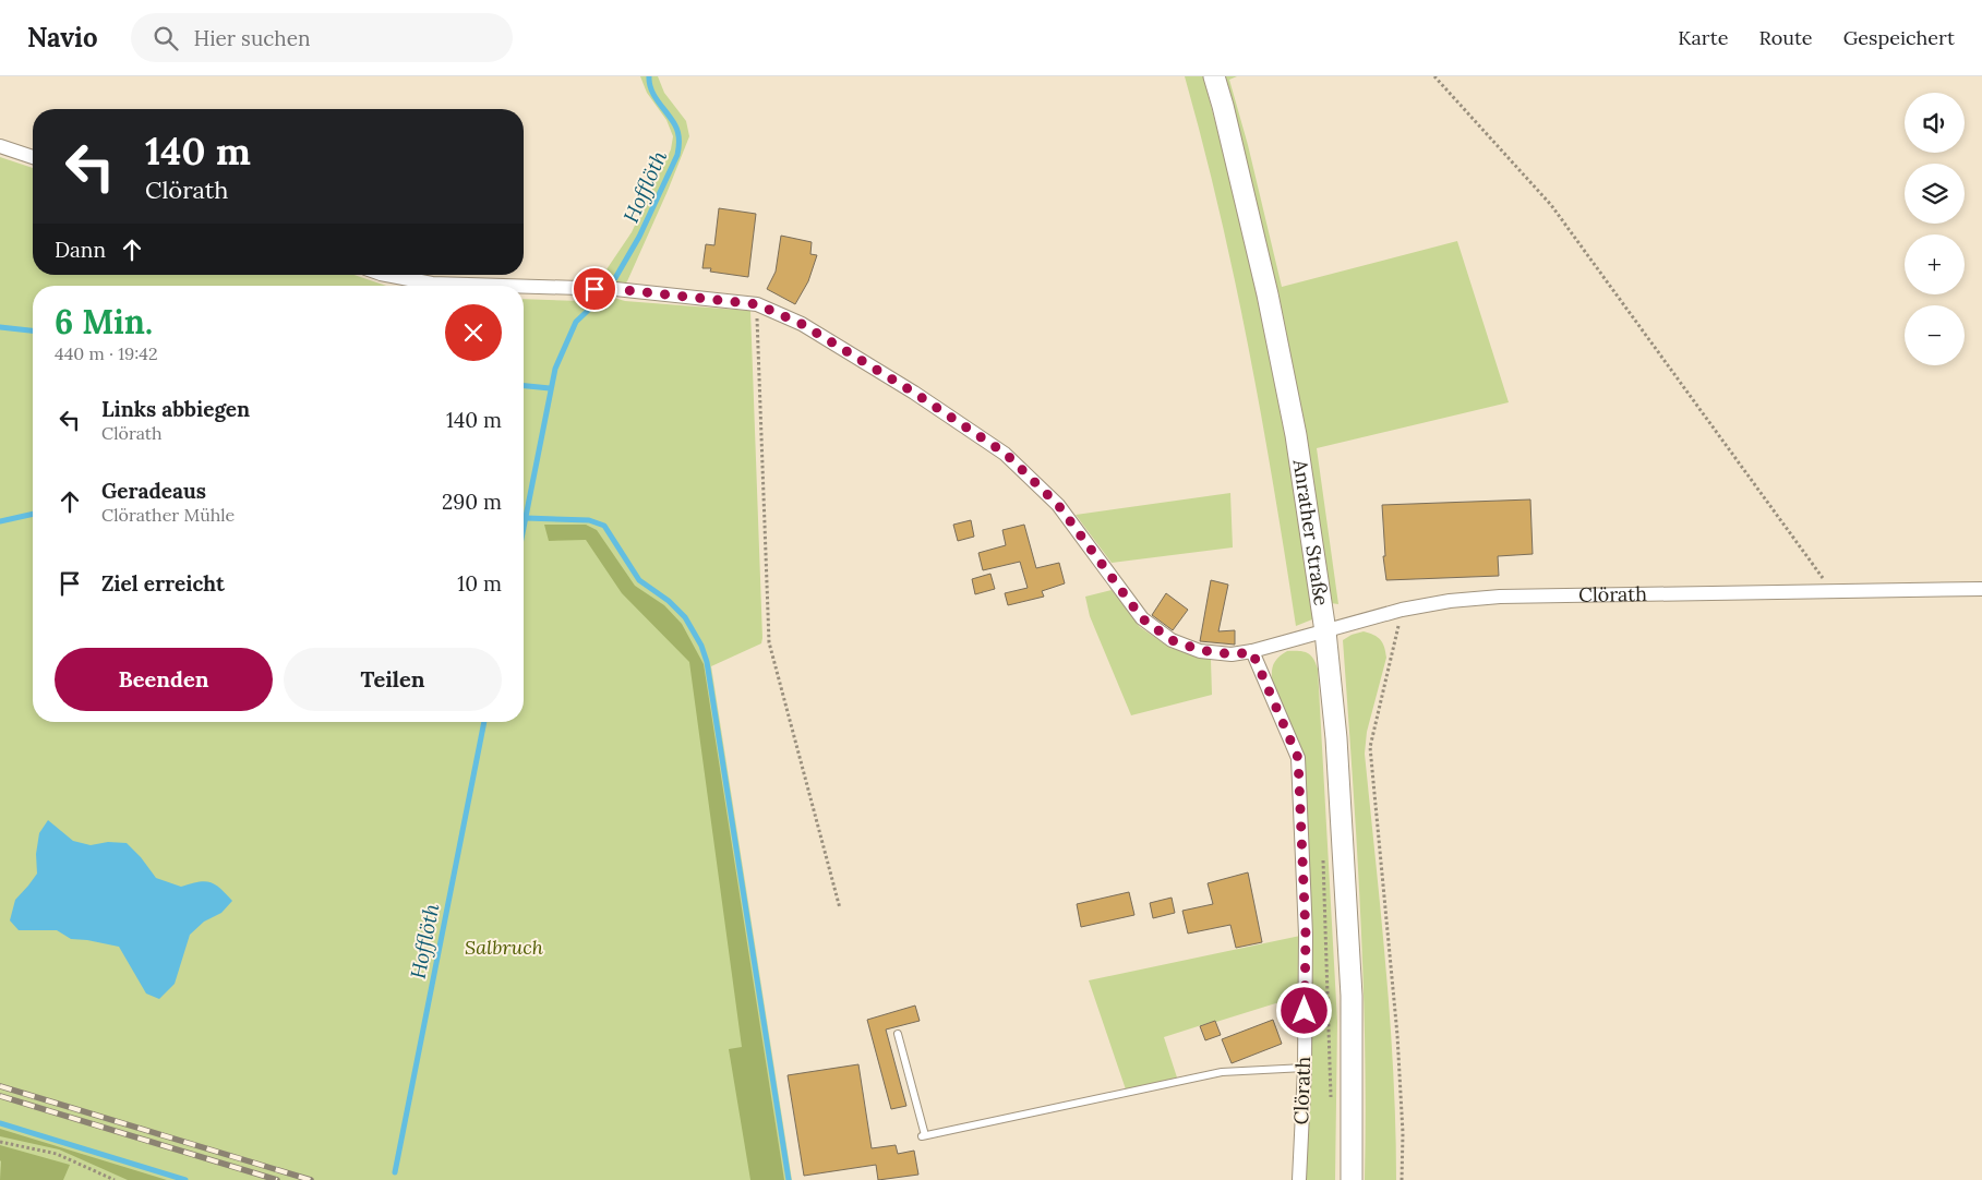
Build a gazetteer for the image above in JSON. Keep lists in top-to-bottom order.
{
  "streets": {
    "main road": ["Anrather Straße"],
    "street": ["Clörath"]
  },
  "crossings": [
    ["Anrather Straße", "Clörath"]
  ],
  "water": ["Hofflöth"],
  "parks": ["Salbruch"],
  "page": {
    "header": "Navio",
    "search": "Hier suchen",
    "nav": ["Karte", "Route", "Gespeichert"],
    "map_buttons": ["+", "−"],
    "turn": ["140 m", "Clörath"],
    "then": "Dann",
    "heading": ["6 Min.", "440 m · 19:42"],
    "list": [
      {
        "name": "Links abbiegen",
        "note": "Clörath",
        "value": "140 m"
      },
      {
        "name": "Geradeaus",
        "note": "Clörather Mühle",
        "value": "290 m"
      },
      {
        "name": "Ziel erreicht",
        "value": "10 m"
      }
    ],
    "buttons": ["Beenden", "Teilen"]
  }
}
